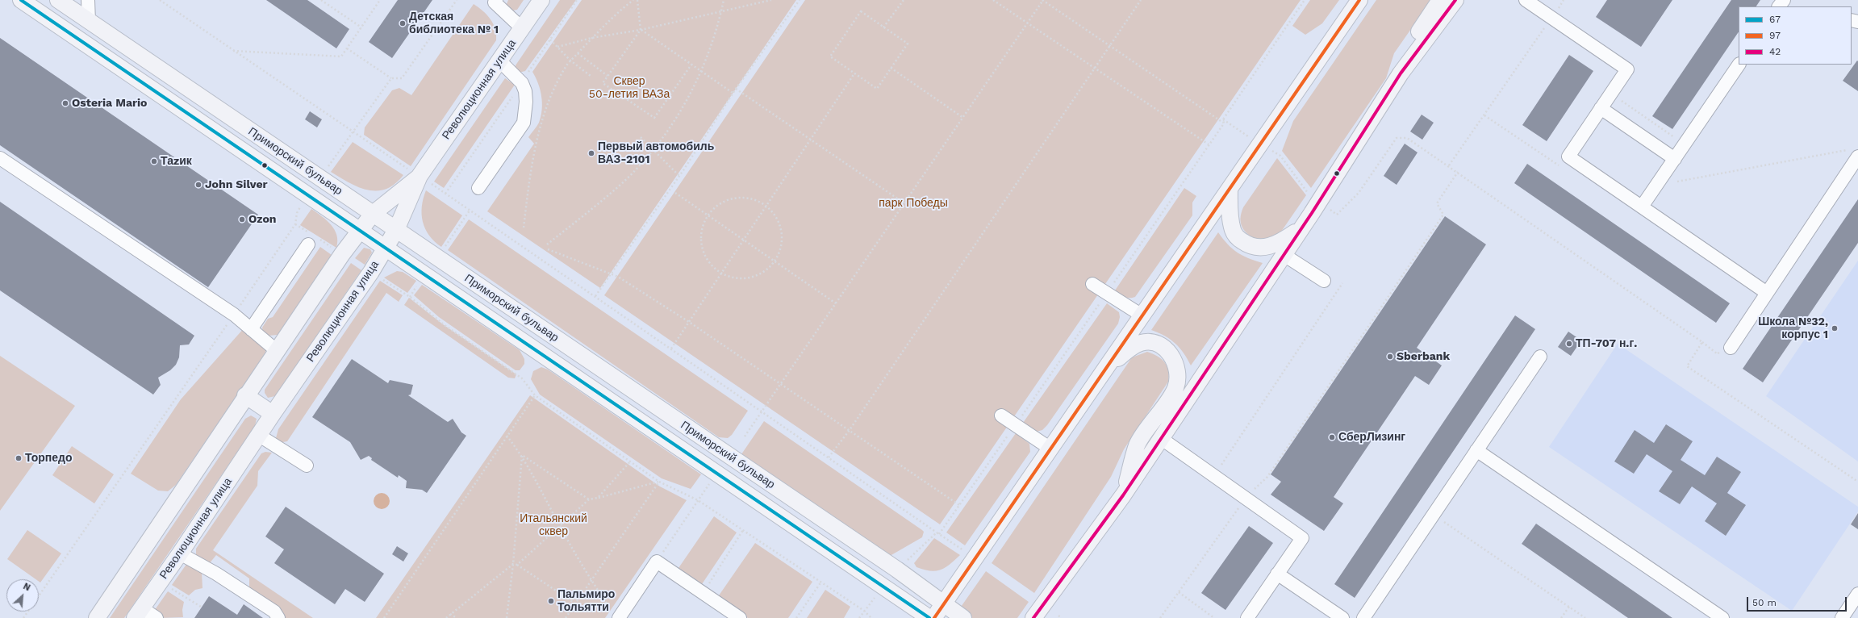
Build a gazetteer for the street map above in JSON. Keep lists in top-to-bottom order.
{
  "streets": {
    "main road": ["Революционная улица", "Приморский бульвар"]
  },
  "crossings": [
    ["Революционная улица", "Приморский бульвар"]
  ],
  "parks": ["Сквер 50-летия ВАЗа", "парк Победы", "Итальянский сквер"],
  "places": [
    "Детская библиотека № 1",
    "Osteria Mario",
    "Первый автомобиль ВАЗ-2101",
    "Таzик",
    "John Silver",
    "Ozon",
    "Школа №32, корпус 1",
    "ТП-707 н.г.",
    "Sberbank",
    "СберЛизинг",
    "Торпедо",
    "Пальмиро Тольятти"
  ],
  "lines": ["transit line 67", "transit line 97", "transit line 42"],
  "legend": ["67", "97", "42"],
  "scale_bar": "50 m",
  "north": "top right"
}
